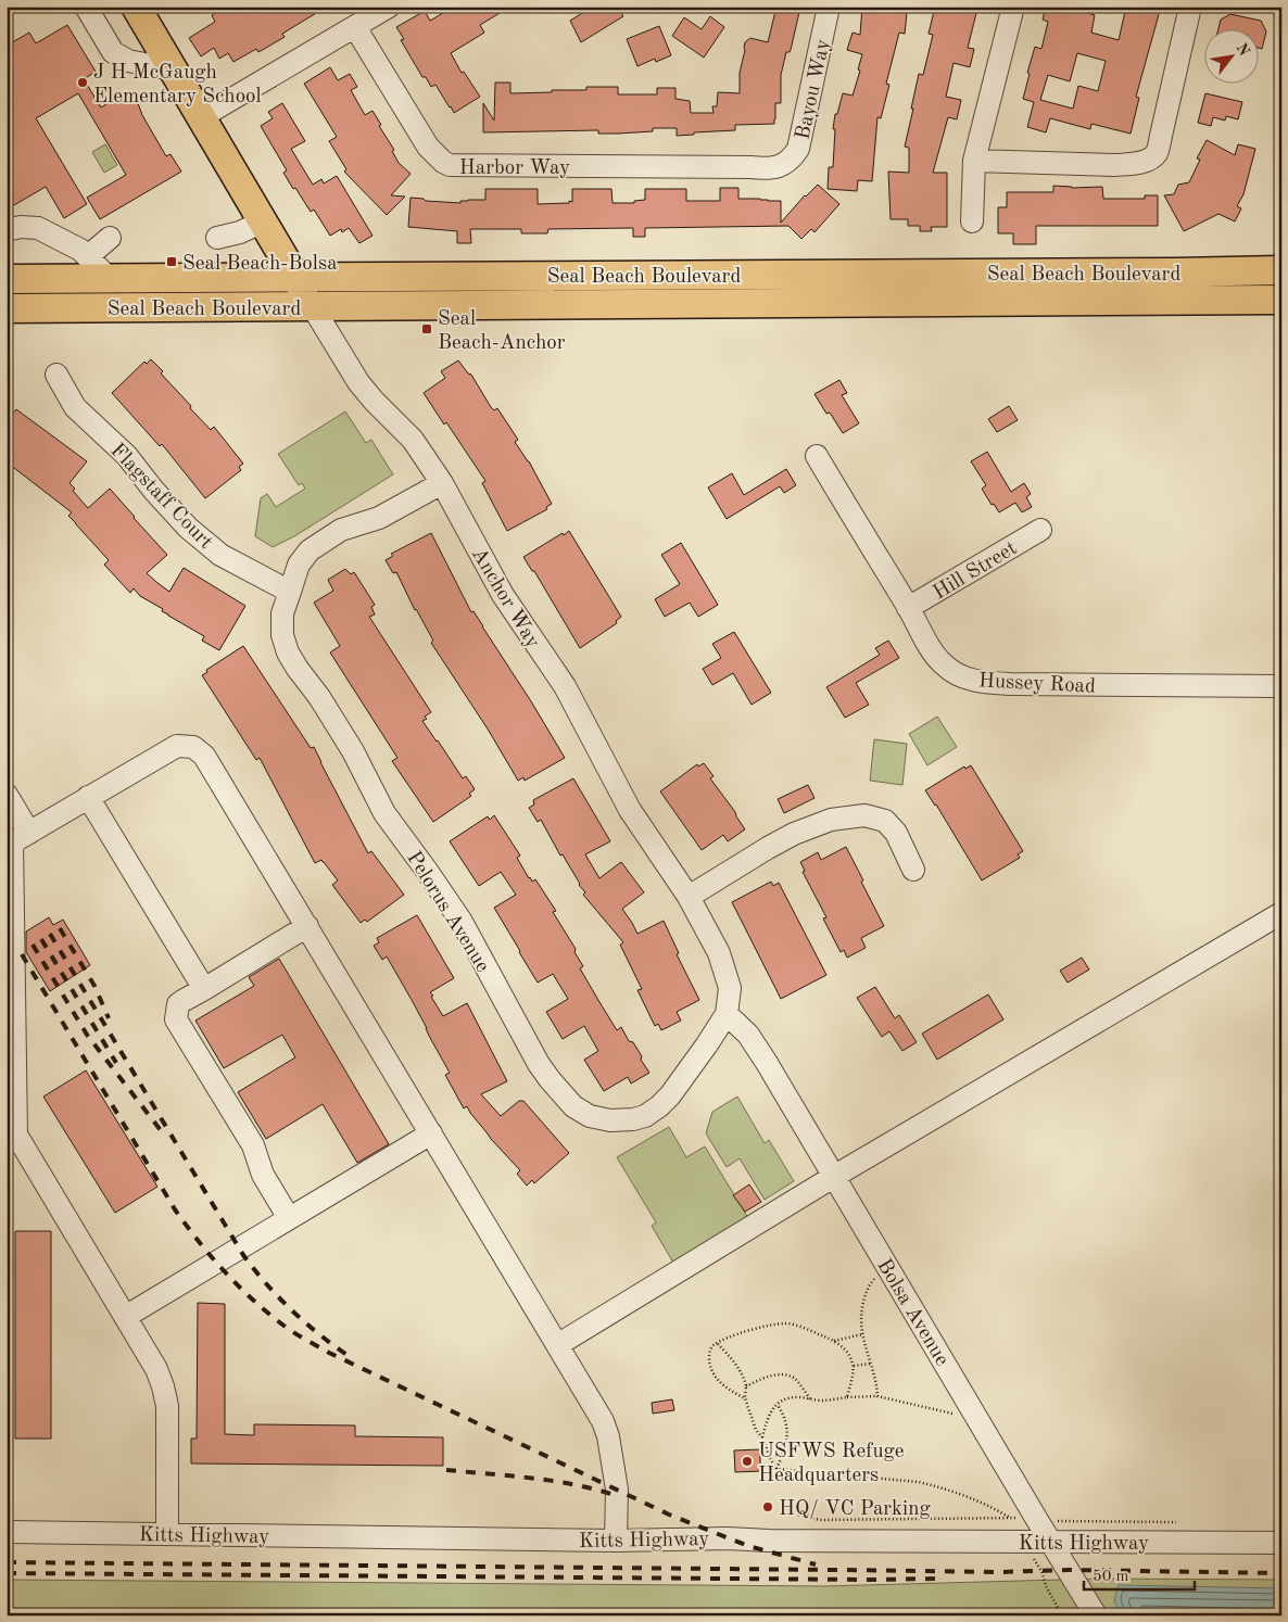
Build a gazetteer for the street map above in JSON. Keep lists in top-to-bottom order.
{
  "streets": {
    "main road": ["Seal Beach Boulevard"],
    "street": [
      "Bayou Way",
      "Harbor Way",
      "Flagstaff Court",
      "Hill Street",
      "Anchor Way",
      "Hussey Road",
      "Pelorus Avenue",
      "Bolsa Avenue",
      "Kitts Highway"
    ]
  },
  "crossings": [
    ["Bayou Way", "Harbor Way"],
    ["Seal Beach Boulevard", "Anchor Way"],
    ["Flagstaff Court", "Pelorus Avenue"],
    ["Hill Street", "Hussey Road"],
    ["Anchor Way", "Pelorus Avenue"],
    ["Pelorus Avenue", "Bolsa Avenue"],
    ["Bolsa Avenue", "Kitts Highway"]
  ],
  "places": {
    "other": ["J H McGaugh Elementary School", "USFWS Refuge Headquarters", "HQ/ VC Parking"],
    "transit": ["Seal Beach-Bolsa", "Seal Beach-Anchor"]
  },
  "scale_bar": "50 m",
  "north": "top right"
}
